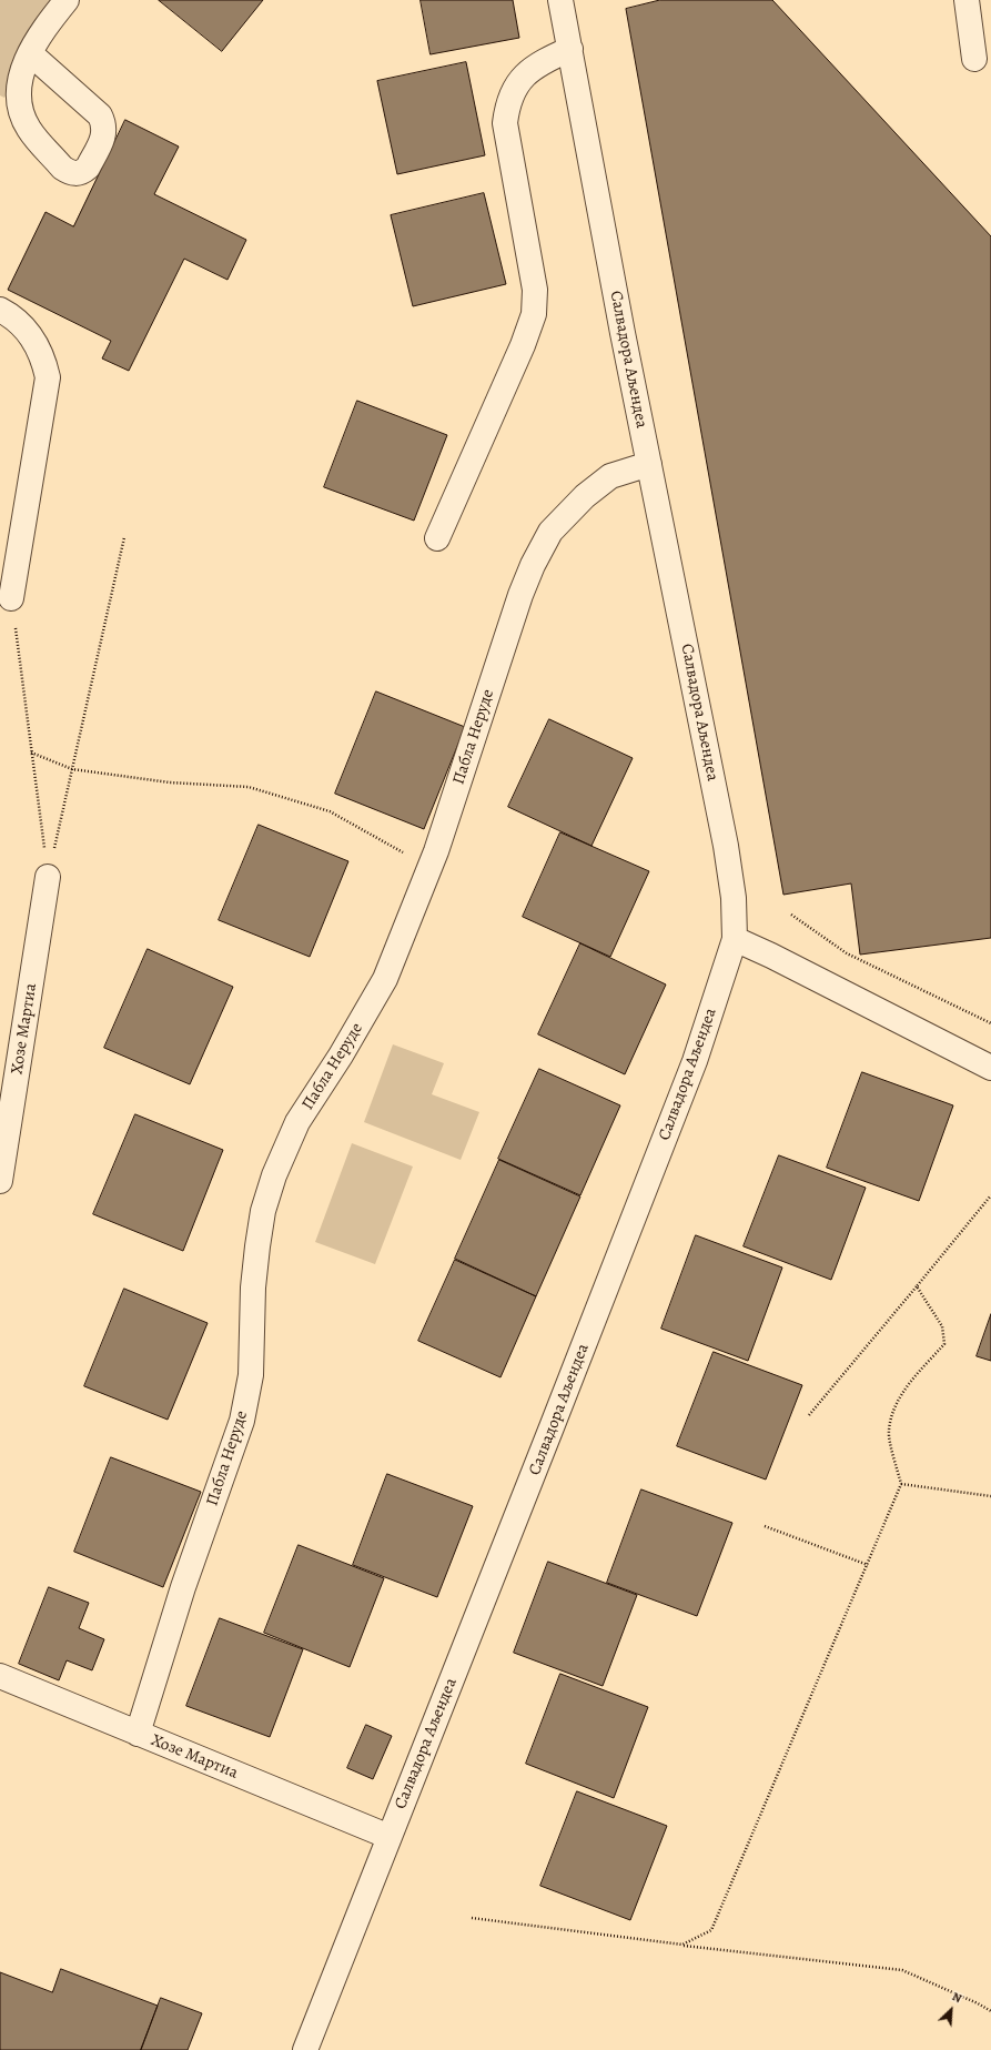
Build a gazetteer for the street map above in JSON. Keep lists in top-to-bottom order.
{
  "streets": {
    "street": ["Салвадора Аљендеа", "Пабла Неруде", "Хозе Мартиа"]
  },
  "crossings": [
    ["Салвадора Аљендеа", "Пабла Неруде"],
    ["Салвадора Аљендеа", "Хозе Мартиа"],
    ["Пабла Неруде", "Хозе Мартиа"]
  ],
  "north": "top right"
}
